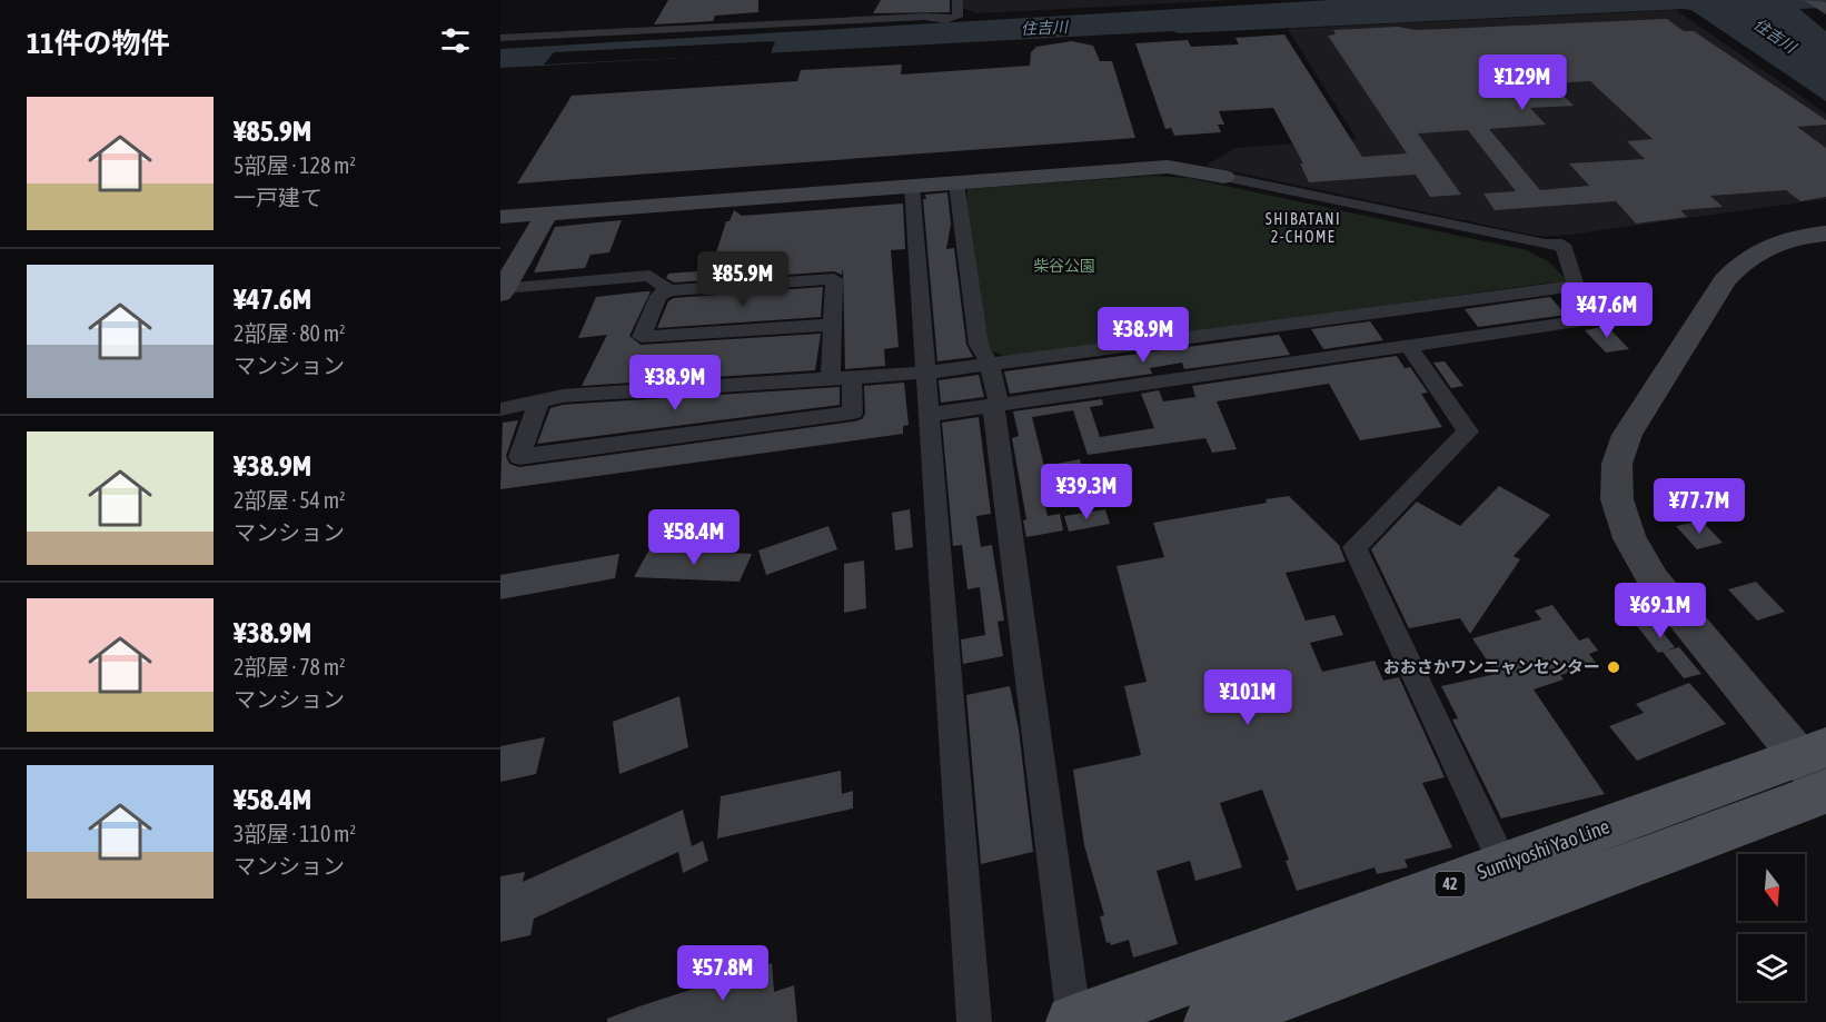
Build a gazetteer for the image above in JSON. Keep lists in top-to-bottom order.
{
  "streets": {
    "main road": ["Sumiyoshi Yao Line", "42"]
  },
  "districts": ["SHIBATANI 2-CHOME"],
  "water": ["住吉川"],
  "parks": ["柴谷公園"],
  "places": ["おおさかワンニャンセンター"],
  "north": "bottom",
  "page": {
    "heading": "11件の物件",
    "price": [
      "¥129M",
      "¥85.9M",
      "¥47.6M",
      "¥38.9M",
      "¥38.9M",
      "¥39.3M",
      "¥77.7M",
      "¥58.4M",
      "¥69.1M",
      "¥101M",
      "¥57.8M"
    ],
    "list": [
      {
        "name": "¥85.9M",
        "note": "5部屋 · 128 m² · 一戸建て"
      },
      {
        "name": "¥47.6M",
        "note": "2部屋 · 80 m² · マンション"
      },
      {
        "name": "¥38.9M",
        "note": "2部屋 · 54 m² · マンション"
      },
      {
        "name": "¥38.9M",
        "note": "2部屋 · 78 m² · マンション"
      },
      {
        "name": "¥58.4M",
        "note": "3部屋 · 110 m² · マンション"
      }
    ]
  }
}
